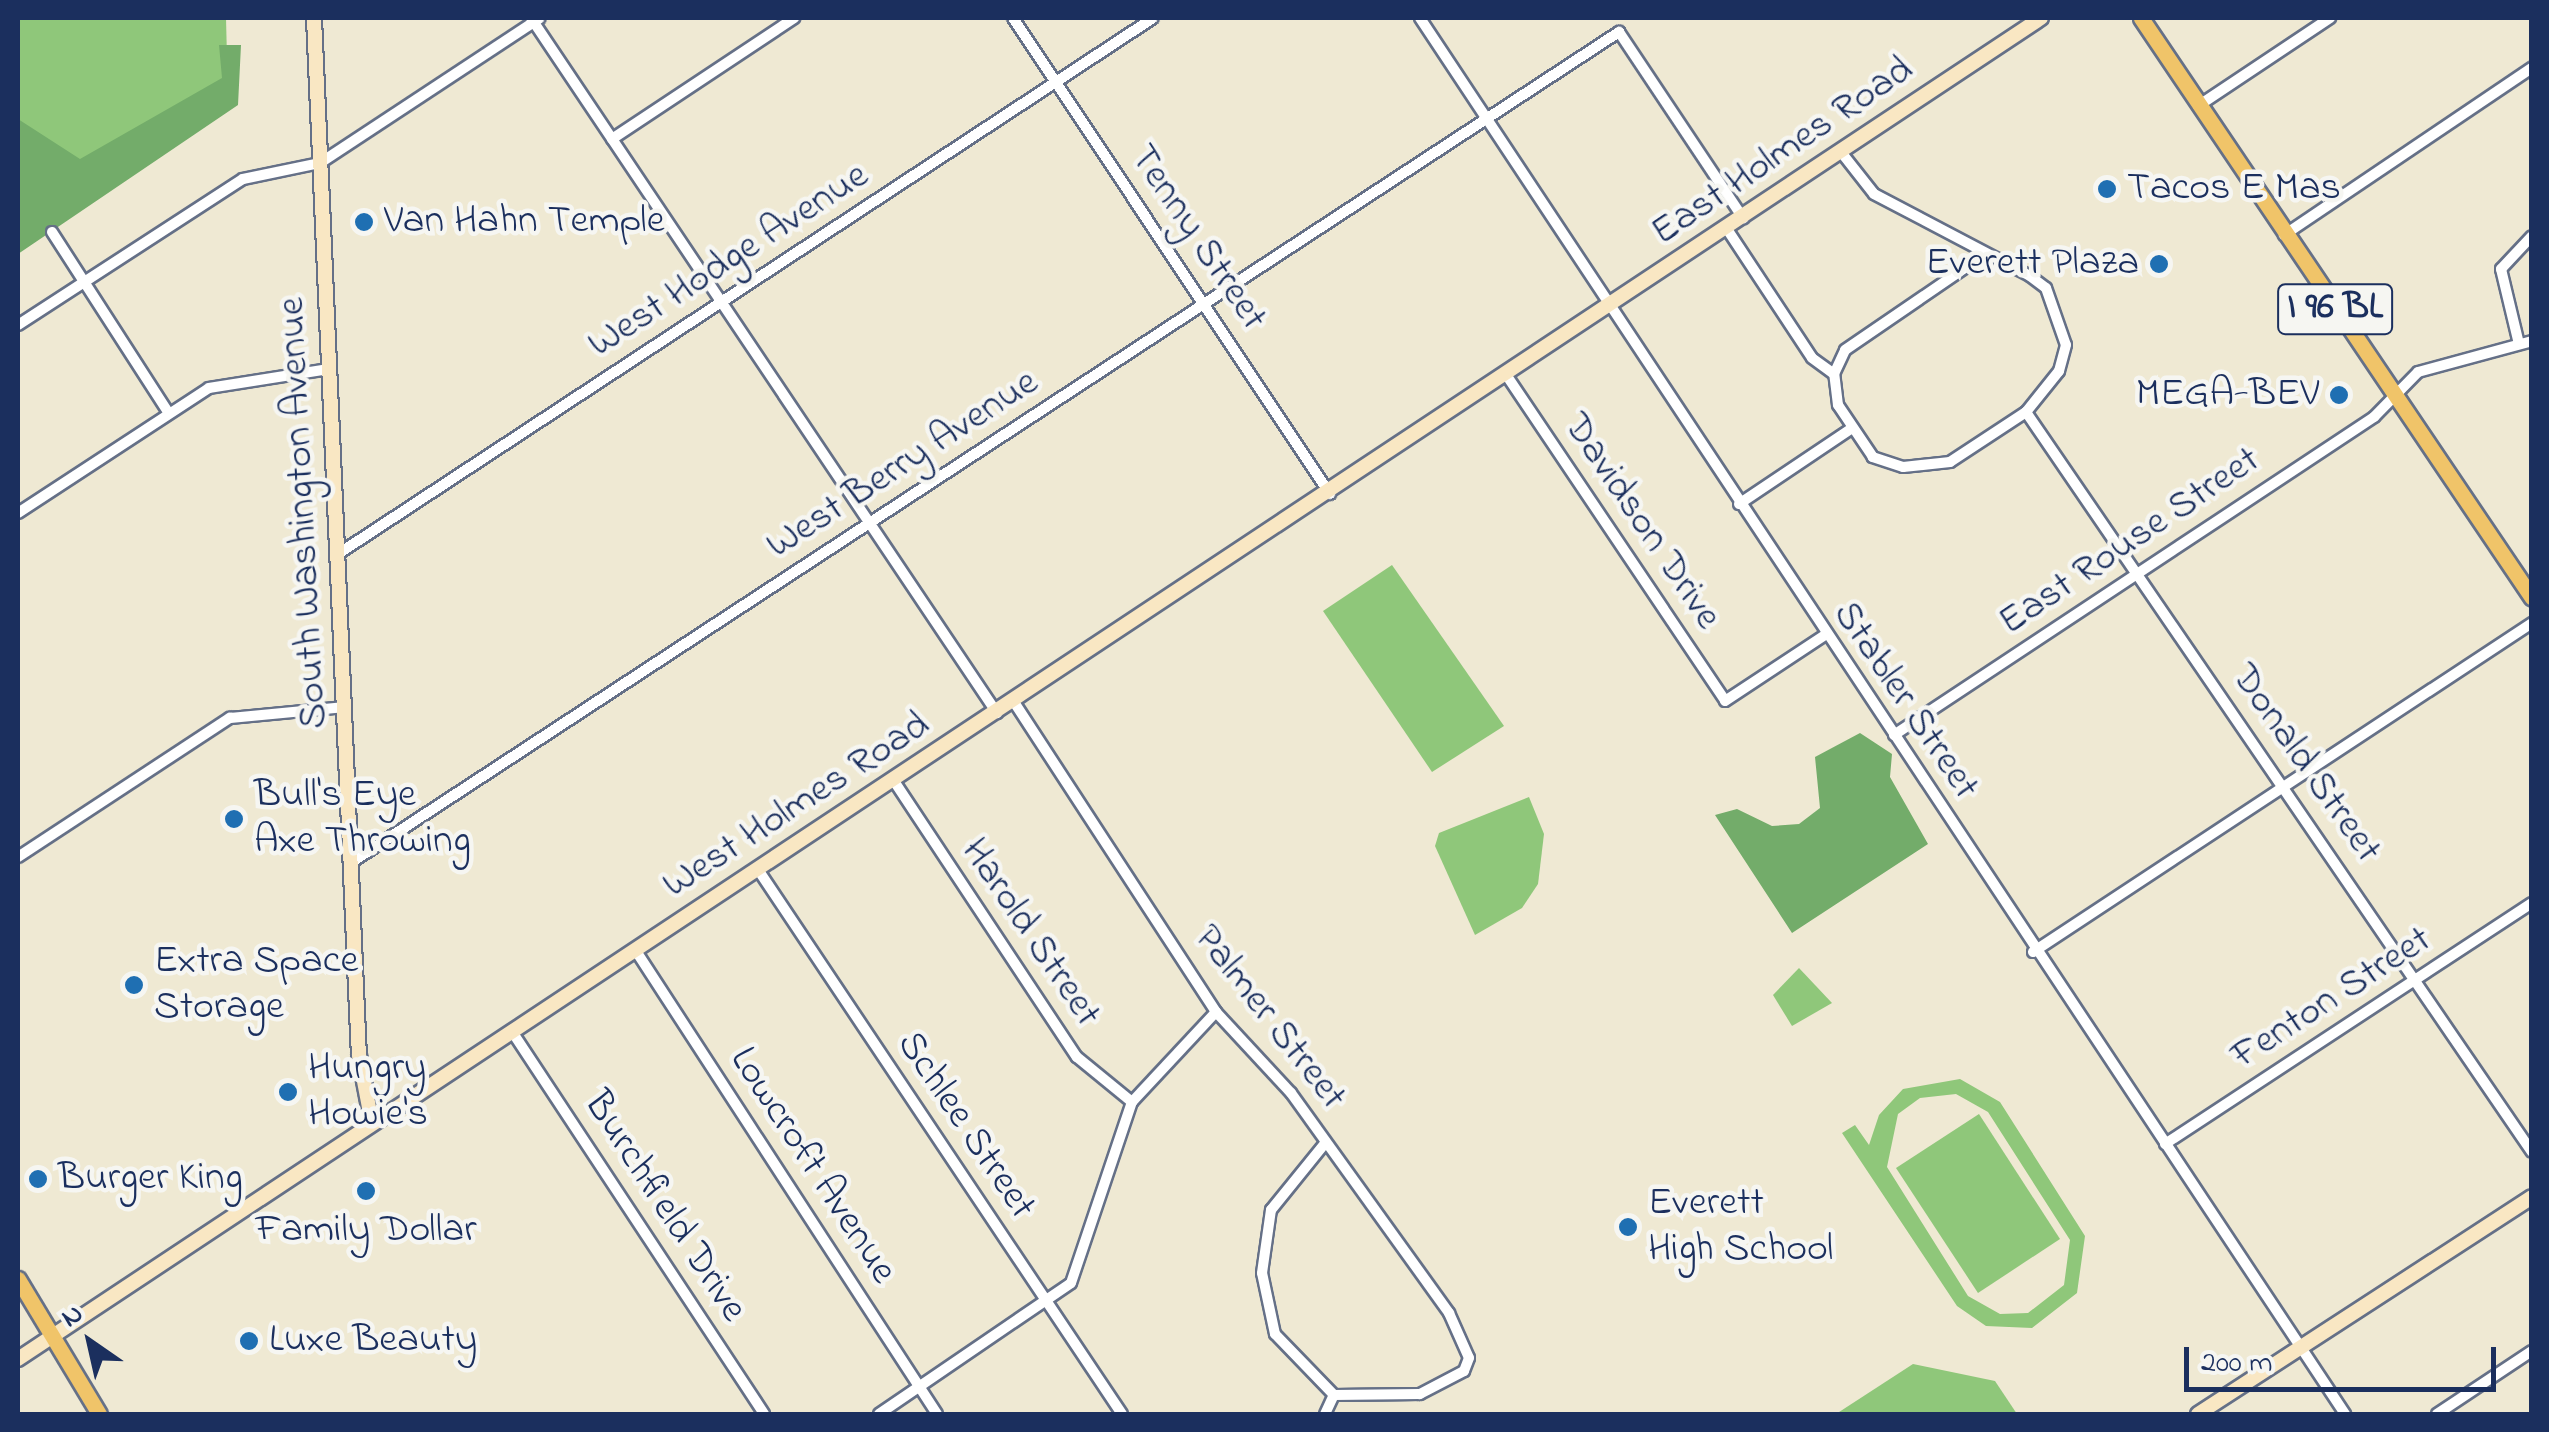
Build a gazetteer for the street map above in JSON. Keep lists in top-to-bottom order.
{
  "streets": {
    "main road": ["I 96 BL"],
    "street": [
      "East Holmes Road",
      "Tenny Street",
      "West Hodge Avenue",
      "West Berry Avenue",
      "South Washington Avenue",
      "Davidson Drive",
      "East Rouse Street",
      "Stabler Street",
      "Donald Street",
      "West Holmes Road",
      "Harold Street",
      "Fenton Street",
      "Palmer Street",
      "Schlee Street",
      "Lowcroft Avenue",
      "Burchfield Drive"
    ]
  },
  "crossings": [
    ["East Holmes Road", "West Berry Avenue"],
    ["East Holmes Road", "Stabler Street"],
    ["East Holmes Road", "West Holmes Road"],
    ["Tenny Street", "West Hodge Avenue"],
    ["Tenny Street", "West Berry Avenue"],
    ["Tenny Street", "West Holmes Road"],
    ["West Hodge Avenue", "South Washington Avenue"],
    ["I 96 BL", "East Rouse Street"],
    ["West Berry Avenue", "South Washington Avenue"],
    ["West Berry Avenue", "Stabler Street"],
    ["South Washington Avenue", "West Holmes Road"],
    ["Davidson Drive", "Stabler Street"],
    ["Davidson Drive", "West Holmes Road"],
    ["East Rouse Street", "Stabler Street"],
    ["East Rouse Street", "Donald Street"],
    ["Stabler Street", "West Holmes Road"],
    ["Stabler Street", "Fenton Street"],
    ["Donald Street", "Fenton Street"],
    ["West Holmes Road", "Harold Street"],
    ["West Holmes Road", "Palmer Street"],
    ["West Holmes Road", "Schlee Street"],
    ["West Holmes Road", "Lowcroft Avenue"],
    ["West Holmes Road", "Burchfield Drive"]
  ],
  "places": [
    "Tacos E Mas",
    "Van Hahn Temple",
    "Everett Plaza",
    "MEGA-BEV",
    "Bull's Eye Axe Throwing",
    "Extra Space Storage",
    "Hungry Howie's",
    "Burger King",
    "Family Dollar",
    "Everett High School",
    "Luxe Beauty"
  ],
  "scale_bar": "200 m",
  "north": "top left"
}
